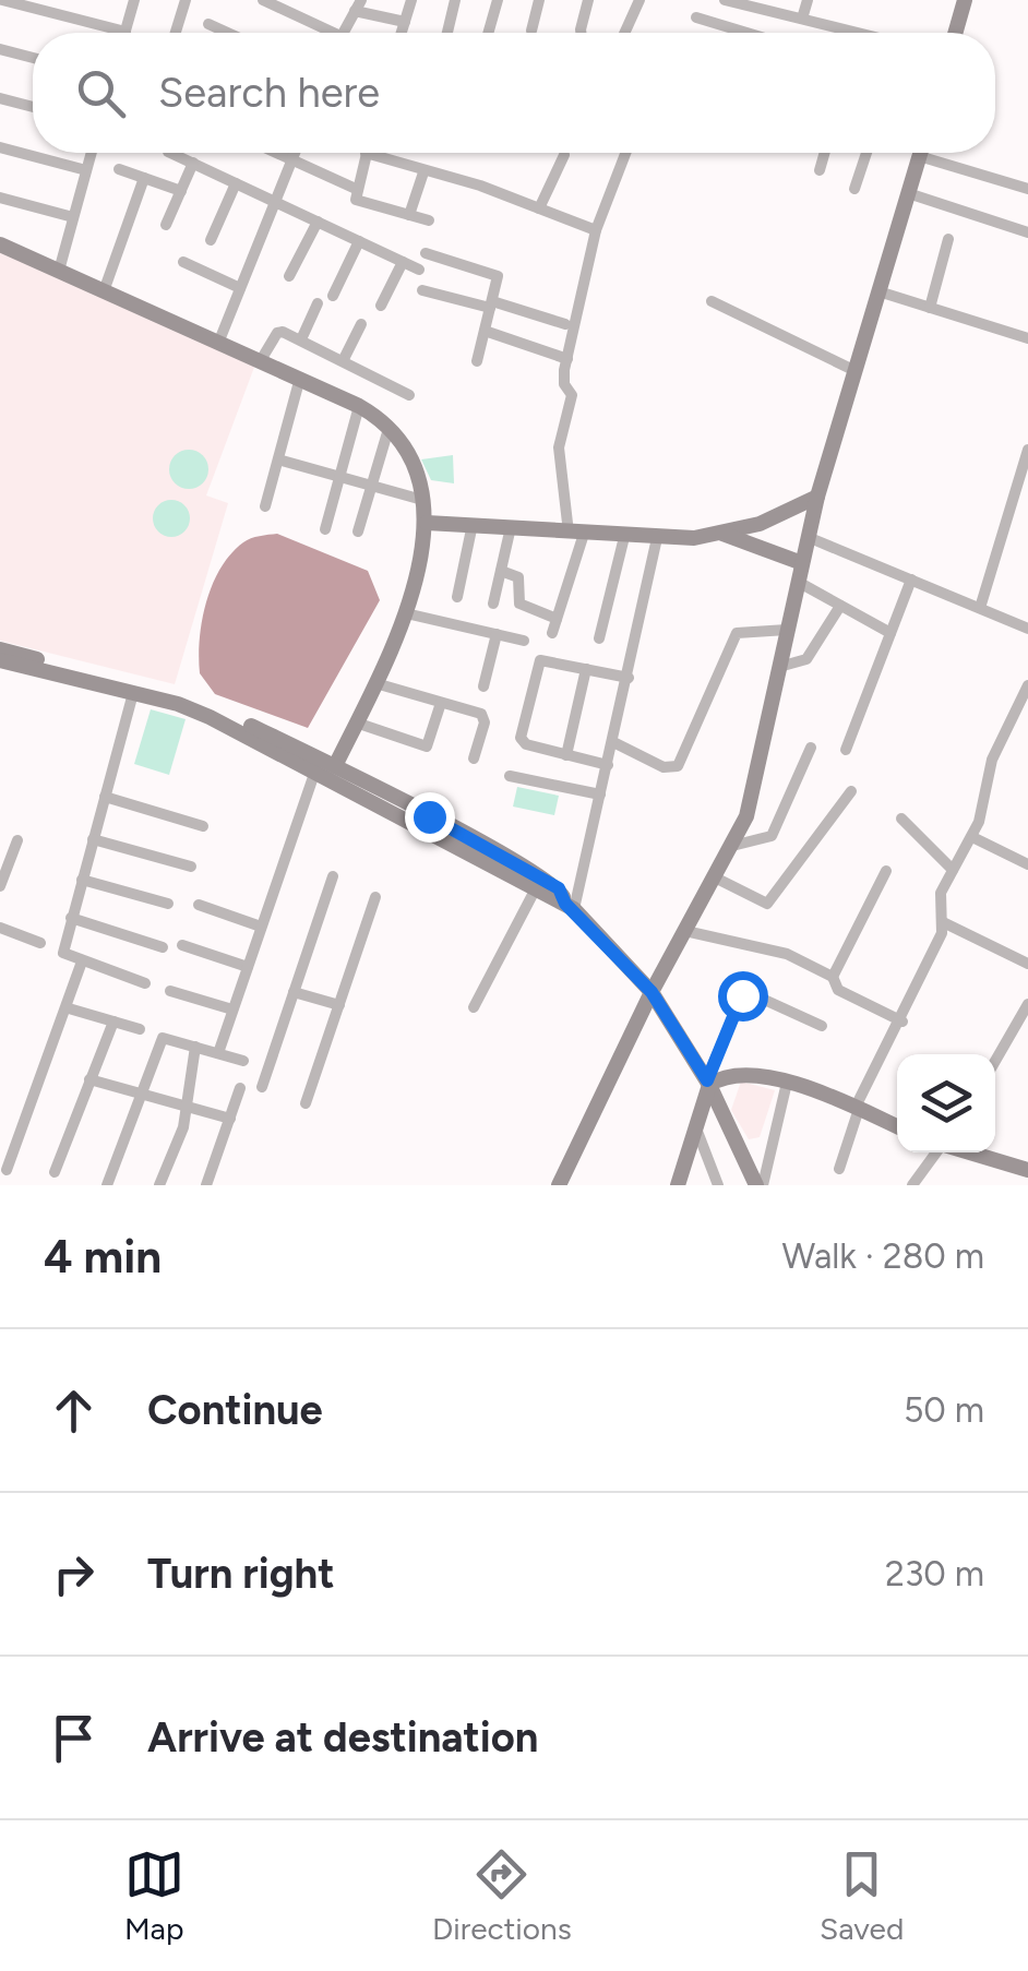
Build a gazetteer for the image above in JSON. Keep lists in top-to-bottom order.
{
  "page": {
    "search": "Search here",
    "heading": ["4 min", "Walk · 280 m"],
    "list": [
      ["Continue", "50 m"],
      ["Turn right", "230 m"],
      "Arrive at destination"
    ],
    "nav": ["Map", "Directions", "Saved"]
  }
}
